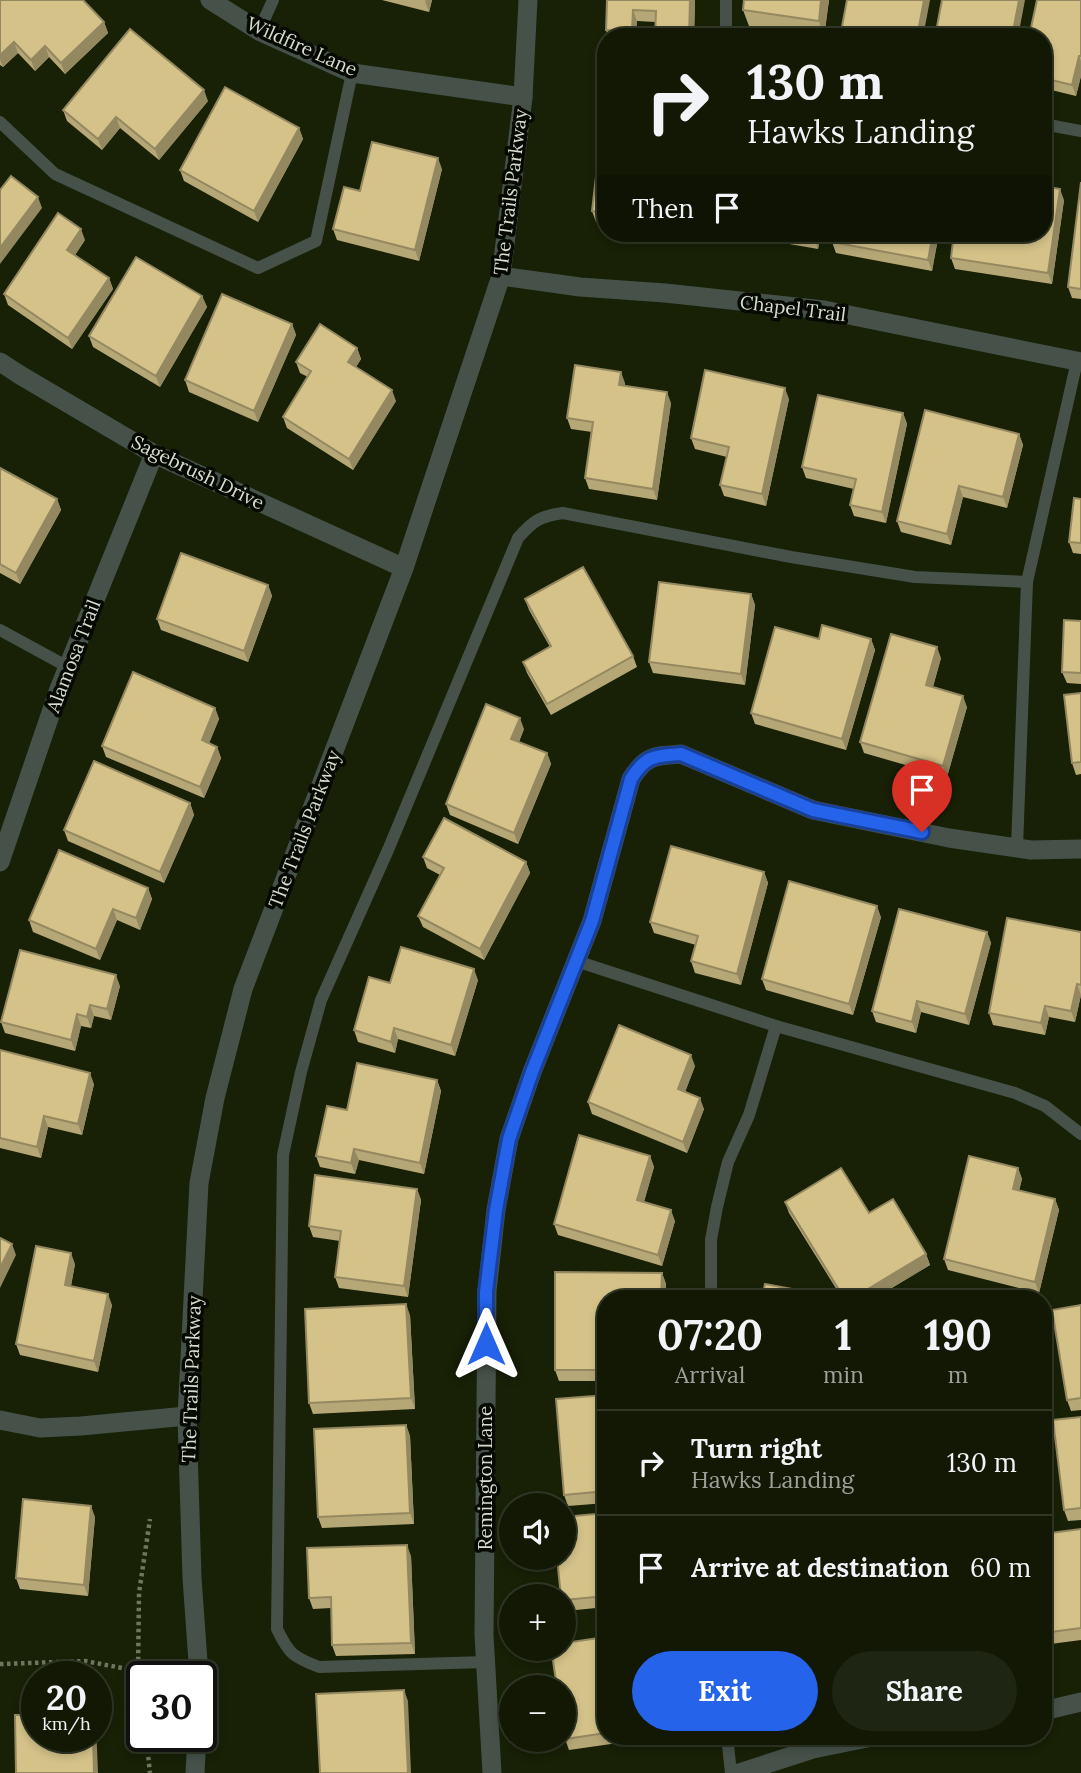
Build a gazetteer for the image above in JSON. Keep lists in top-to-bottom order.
{
  "streets": {
    "street": [
      "Wildfire Lane",
      "The Trails Parkway",
      "Chapel Trail",
      "Sagebrush Drive",
      "Alamosa Trail",
      "Remington Lane"
    ]
  },
  "crossings": [
    ["Wildfire Lane", "The Trails Parkway"],
    ["The Trails Parkway", "Chapel Trail"],
    ["The Trails Parkway", "Sagebrush Drive"],
    ["Sagebrush Drive", "Alamosa Trail"]
  ],
  "page": {
    "turn": ["130 m", "Hawks Landing"],
    "then": "Then",
    "eta": [
      "07:20",
      "Arrival",
      "1",
      "min",
      "190",
      "m"
    ],
    "list": [
      {
        "name": "Turn right",
        "note": "Hawks Landing",
        "value": "130 m"
      },
      {
        "name": "Arrive at destination",
        "value": "60 m"
      }
    ],
    "map_buttons": ["+", "−"],
    "buttons": ["Exit", "Share"],
    "speed": "20 km/h",
    "limit": "30"
  }
}
